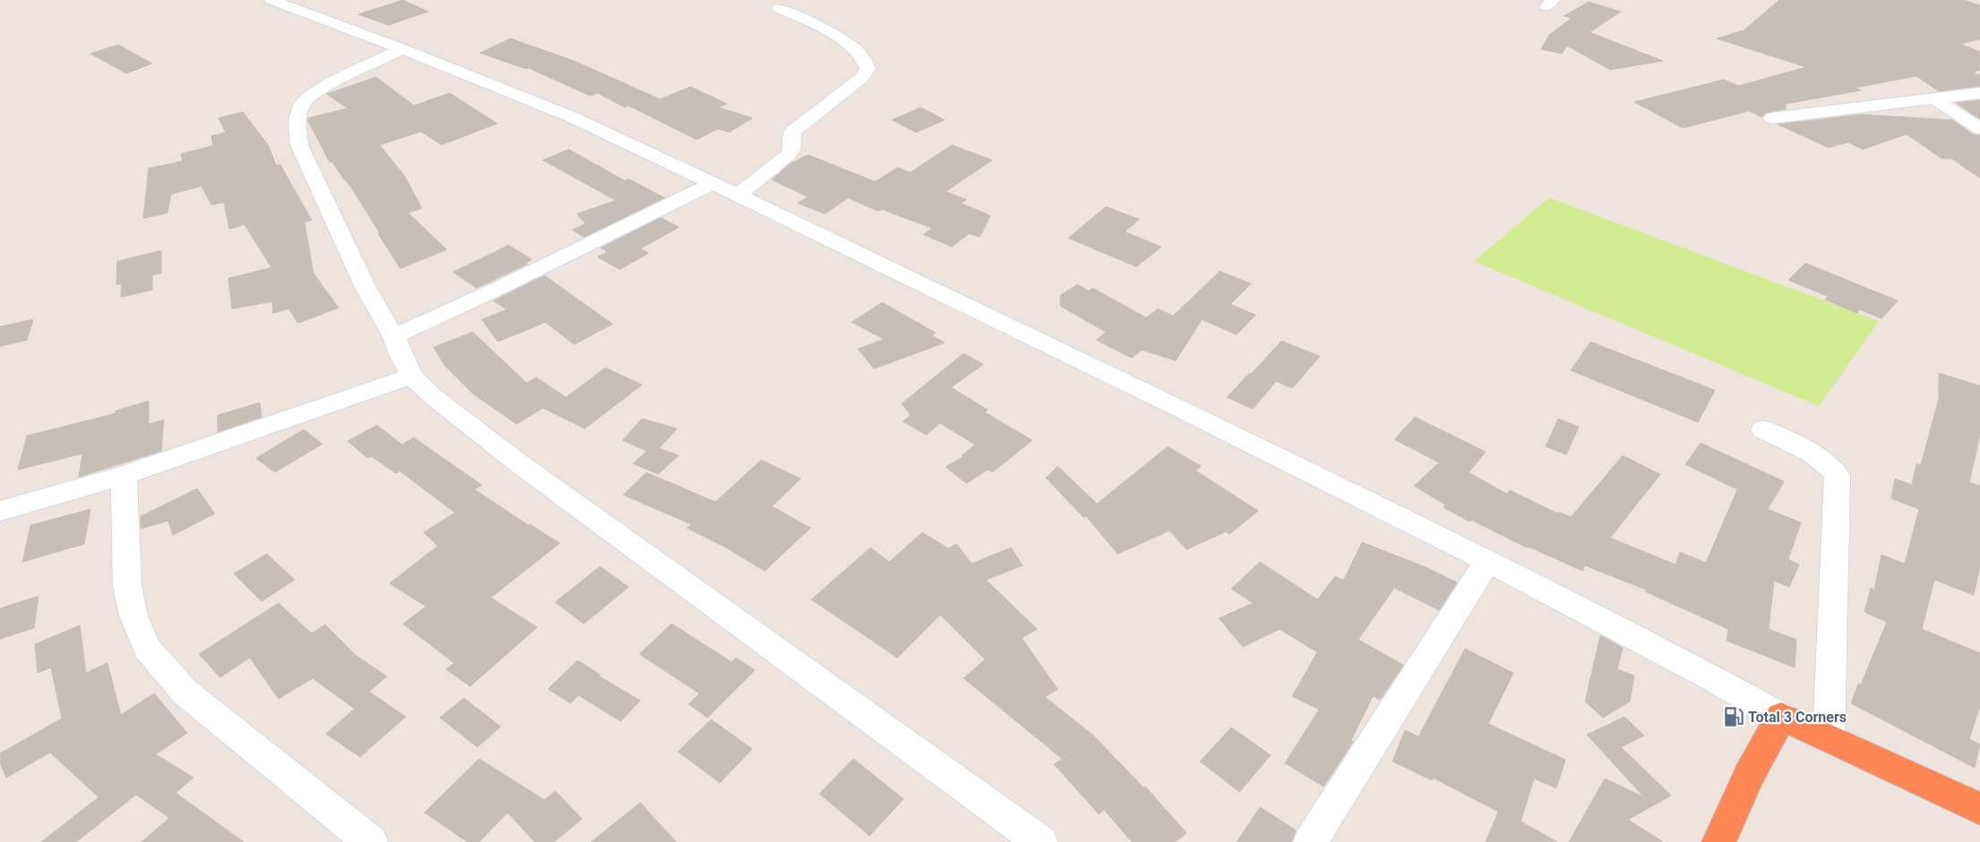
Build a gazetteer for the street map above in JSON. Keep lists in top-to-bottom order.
{
  "places": {
    "fuel station": ["Total 3 Corners"]
  }
}
